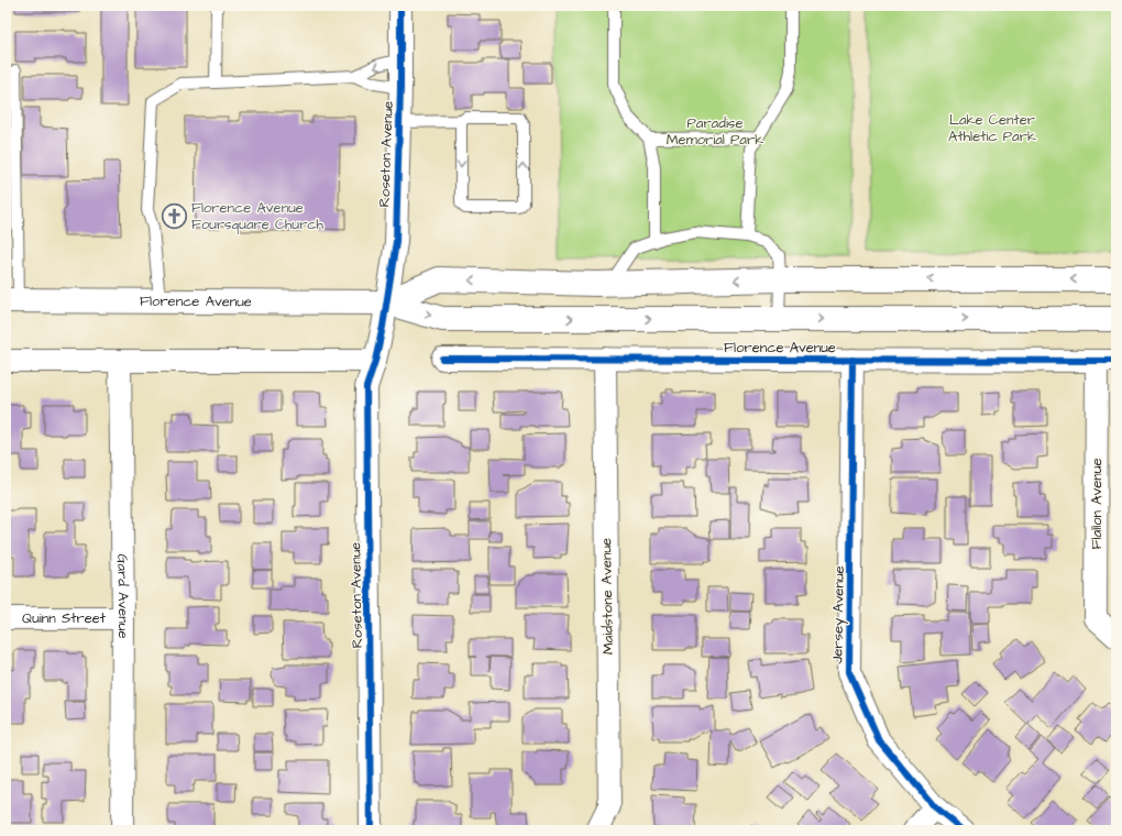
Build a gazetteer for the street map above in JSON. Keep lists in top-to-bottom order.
{
  "streets": {
    "main road": ["Florence Avenue"],
    "street": [
      "Roseton Avenue",
      "Flallon Avenue",
      "Gard Avenue",
      "Maidstone Avenue",
      "Jersey Avenue",
      "Quinn Street"
    ]
  },
  "crossings": [
    ["Roseton Avenue", "Florence Avenue"],
    ["Florence Avenue", "Flallon Avenue"],
    ["Florence Avenue", "Maidstone Avenue"],
    ["Florence Avenue", "Jersey Avenue"],
    ["Gard Avenue", "Quinn Street"]
  ],
  "parks": ["Lake Center Athletic Park", "Paradise Memorial Park"],
  "places": {
    "church": ["Florence Avenue Foursquare Church"]
  }
}
